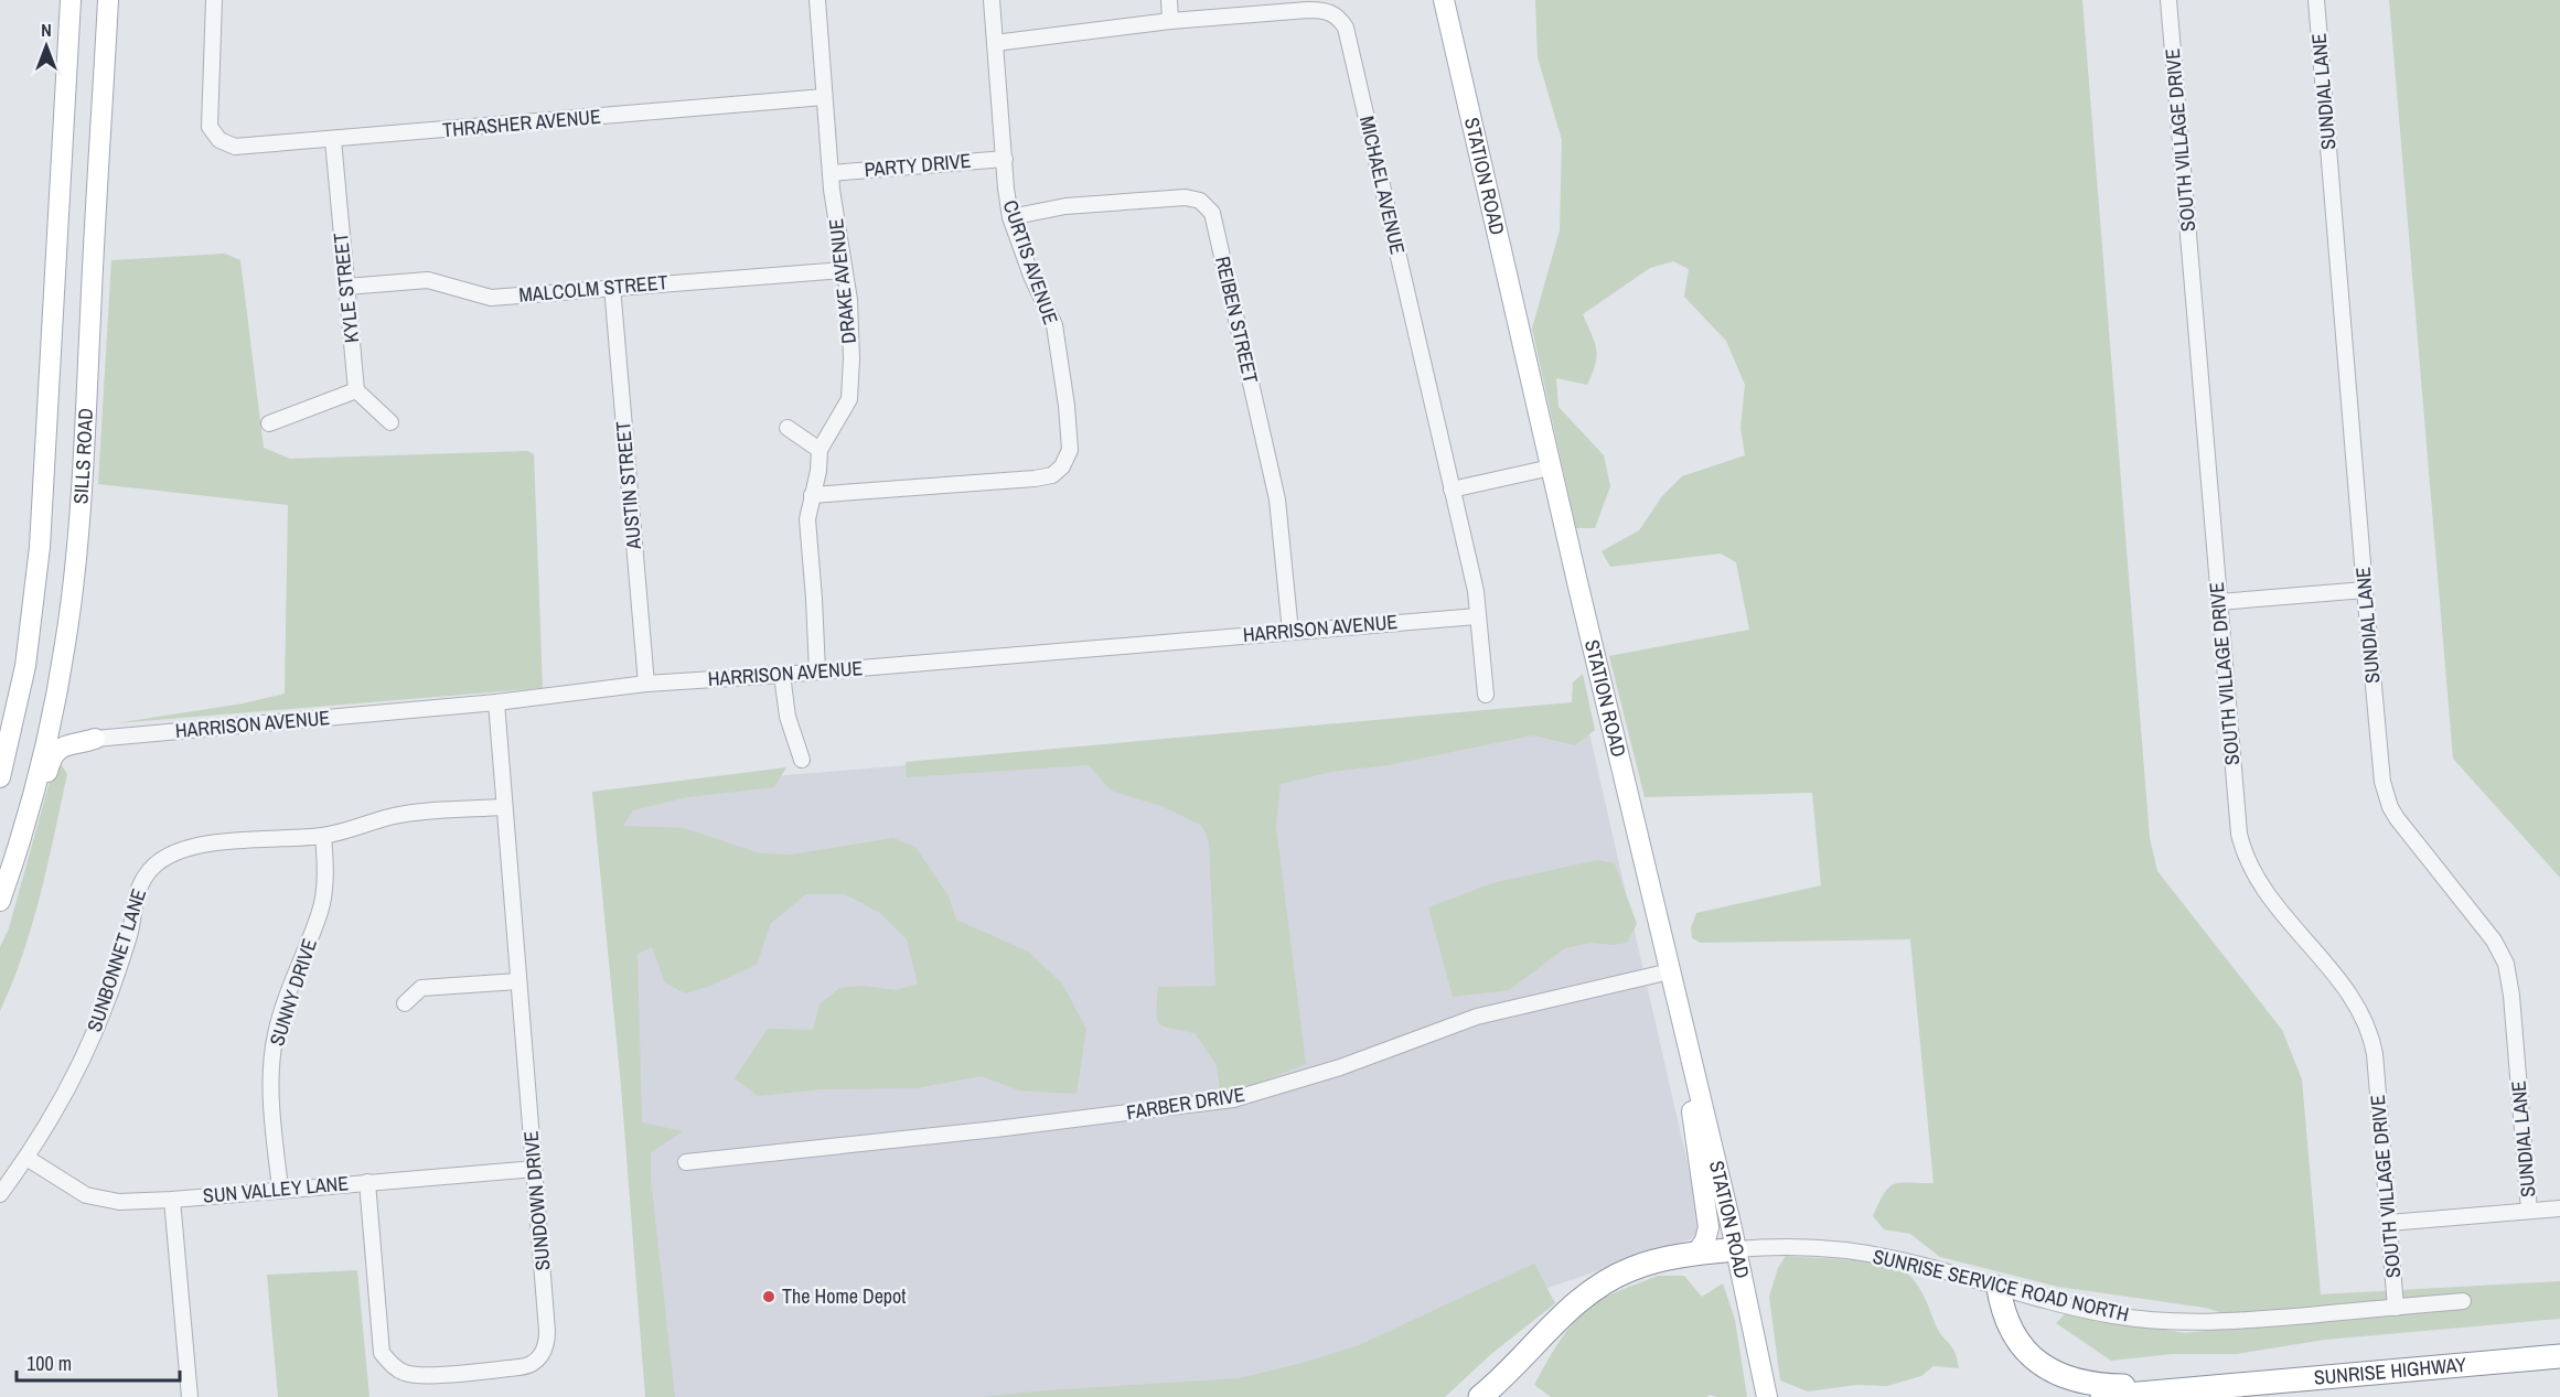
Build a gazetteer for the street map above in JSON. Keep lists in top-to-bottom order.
{
  "streets": {
    "highway": ["SUNRISE HIGHWAY"],
    "main road": ["STATION ROAD", "SILLS ROAD"],
    "street": [
      "SUNDIAL LANE",
      "THRASHER AVENUE",
      "SOUTH VILLAGE DRIVE",
      "PARTY DRIVE",
      "MICHAEL AVENUE",
      "CURTIS AVENUE",
      "DRAKE AVENUE",
      "KYLE STREET",
      "MALCOLM STREET",
      "REIBEN STREET",
      "AUSTIN STREET",
      "HARRISON AVENUE",
      "SUNBONNET LANE",
      "SUNNY DRIVE",
      "FARBER DRIVE",
      "SUN VALLEY LANE",
      "SUNDOWN DRIVE",
      "SUNRISE SERVICE ROAD NORTH"
    ]
  },
  "crossings": [
    ["THRASHER AVENUE", "DRAKE AVENUE"],
    ["THRASHER AVENUE", "KYLE STREET"],
    ["SOUTH VILLAGE DRIVE", "SUNRISE SERVICE ROAD NORTH"],
    ["PARTY DRIVE", "CURTIS AVENUE"],
    ["PARTY DRIVE", "DRAKE AVENUE"],
    ["STATION ROAD", "FARBER DRIVE"],
    ["STATION ROAD", "SUNRISE SERVICE ROAD NORTH"],
    ["MICHAEL AVENUE", "CURTIS AVENUE"],
    ["MICHAEL AVENUE", "HARRISON AVENUE"],
    ["CURTIS AVENUE", "DRAKE AVENUE"],
    ["CURTIS AVENUE", "REIBEN STREET"],
    ["DRAKE AVENUE", "MALCOLM STREET"],
    ["DRAKE AVENUE", "HARRISON AVENUE"],
    ["KYLE STREET", "MALCOLM STREET"],
    ["MALCOLM STREET", "AUSTIN STREET"],
    ["REIBEN STREET", "HARRISON AVENUE"],
    ["AUSTIN STREET", "HARRISON AVENUE"],
    ["HARRISON AVENUE", "SUNDOWN DRIVE"],
    ["SUNBONNET LANE", "SUNNY DRIVE"],
    ["SUNBONNET LANE", "SUN VALLEY LANE"],
    ["SUNBONNET LANE", "SUNDOWN DRIVE"],
    ["SUNNY DRIVE", "SUN VALLEY LANE"],
    ["SUN VALLEY LANE", "SUNDOWN DRIVE"]
  ],
  "places": ["The Home Depot"],
  "scale_bar": "100 m",
  "north": "top"
}
